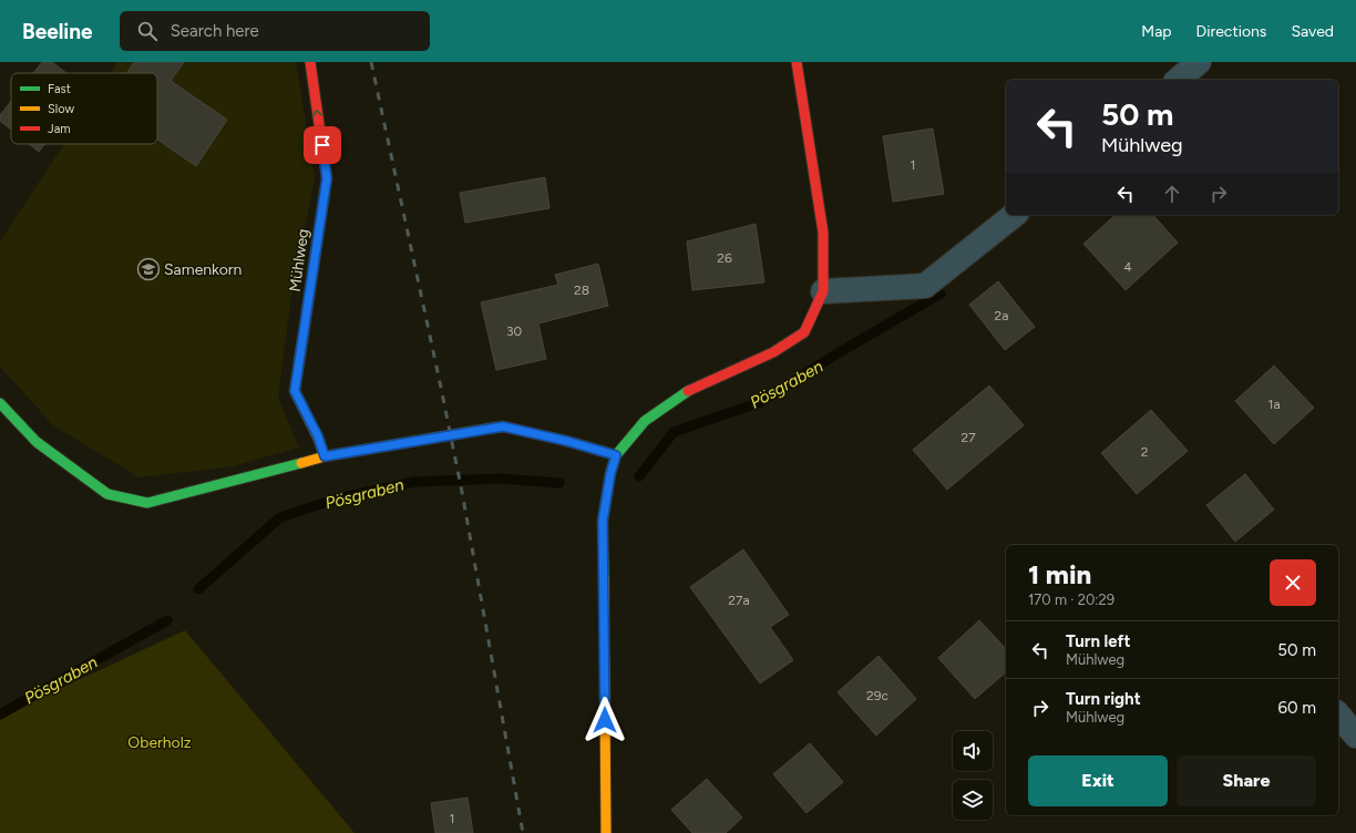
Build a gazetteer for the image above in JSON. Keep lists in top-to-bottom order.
{
  "streets": {
    "street": ["Mühlweg"]
  },
  "one_way": ["Mühlweg"],
  "water": ["Pösgraben"],
  "parks": ["Oberholz"],
  "places": {
    "school or university": ["Samenkorn"]
  },
  "house_numbers": [
    "1",
    "26",
    "4",
    "28",
    "2a",
    "30",
    "1a",
    "27",
    "2",
    "27a",
    "29c",
    "1"
  ],
  "legend": ["Fast", "Slow", "Jam"],
  "page": {
    "header": "Beeline",
    "search": "Search here",
    "nav": ["Map", "Directions", "Saved"],
    "turn": ["50 m", "Mühlweg"],
    "heading": ["1 min", "170 m · 20:29"],
    "list": [
      {
        "name": "Turn left",
        "note": "Mühlweg",
        "value": "50 m"
      },
      {
        "name": "Turn right",
        "note": "Mühlweg",
        "value": "60 m"
      }
    ],
    "buttons": ["Exit", "Share"]
  }
}
